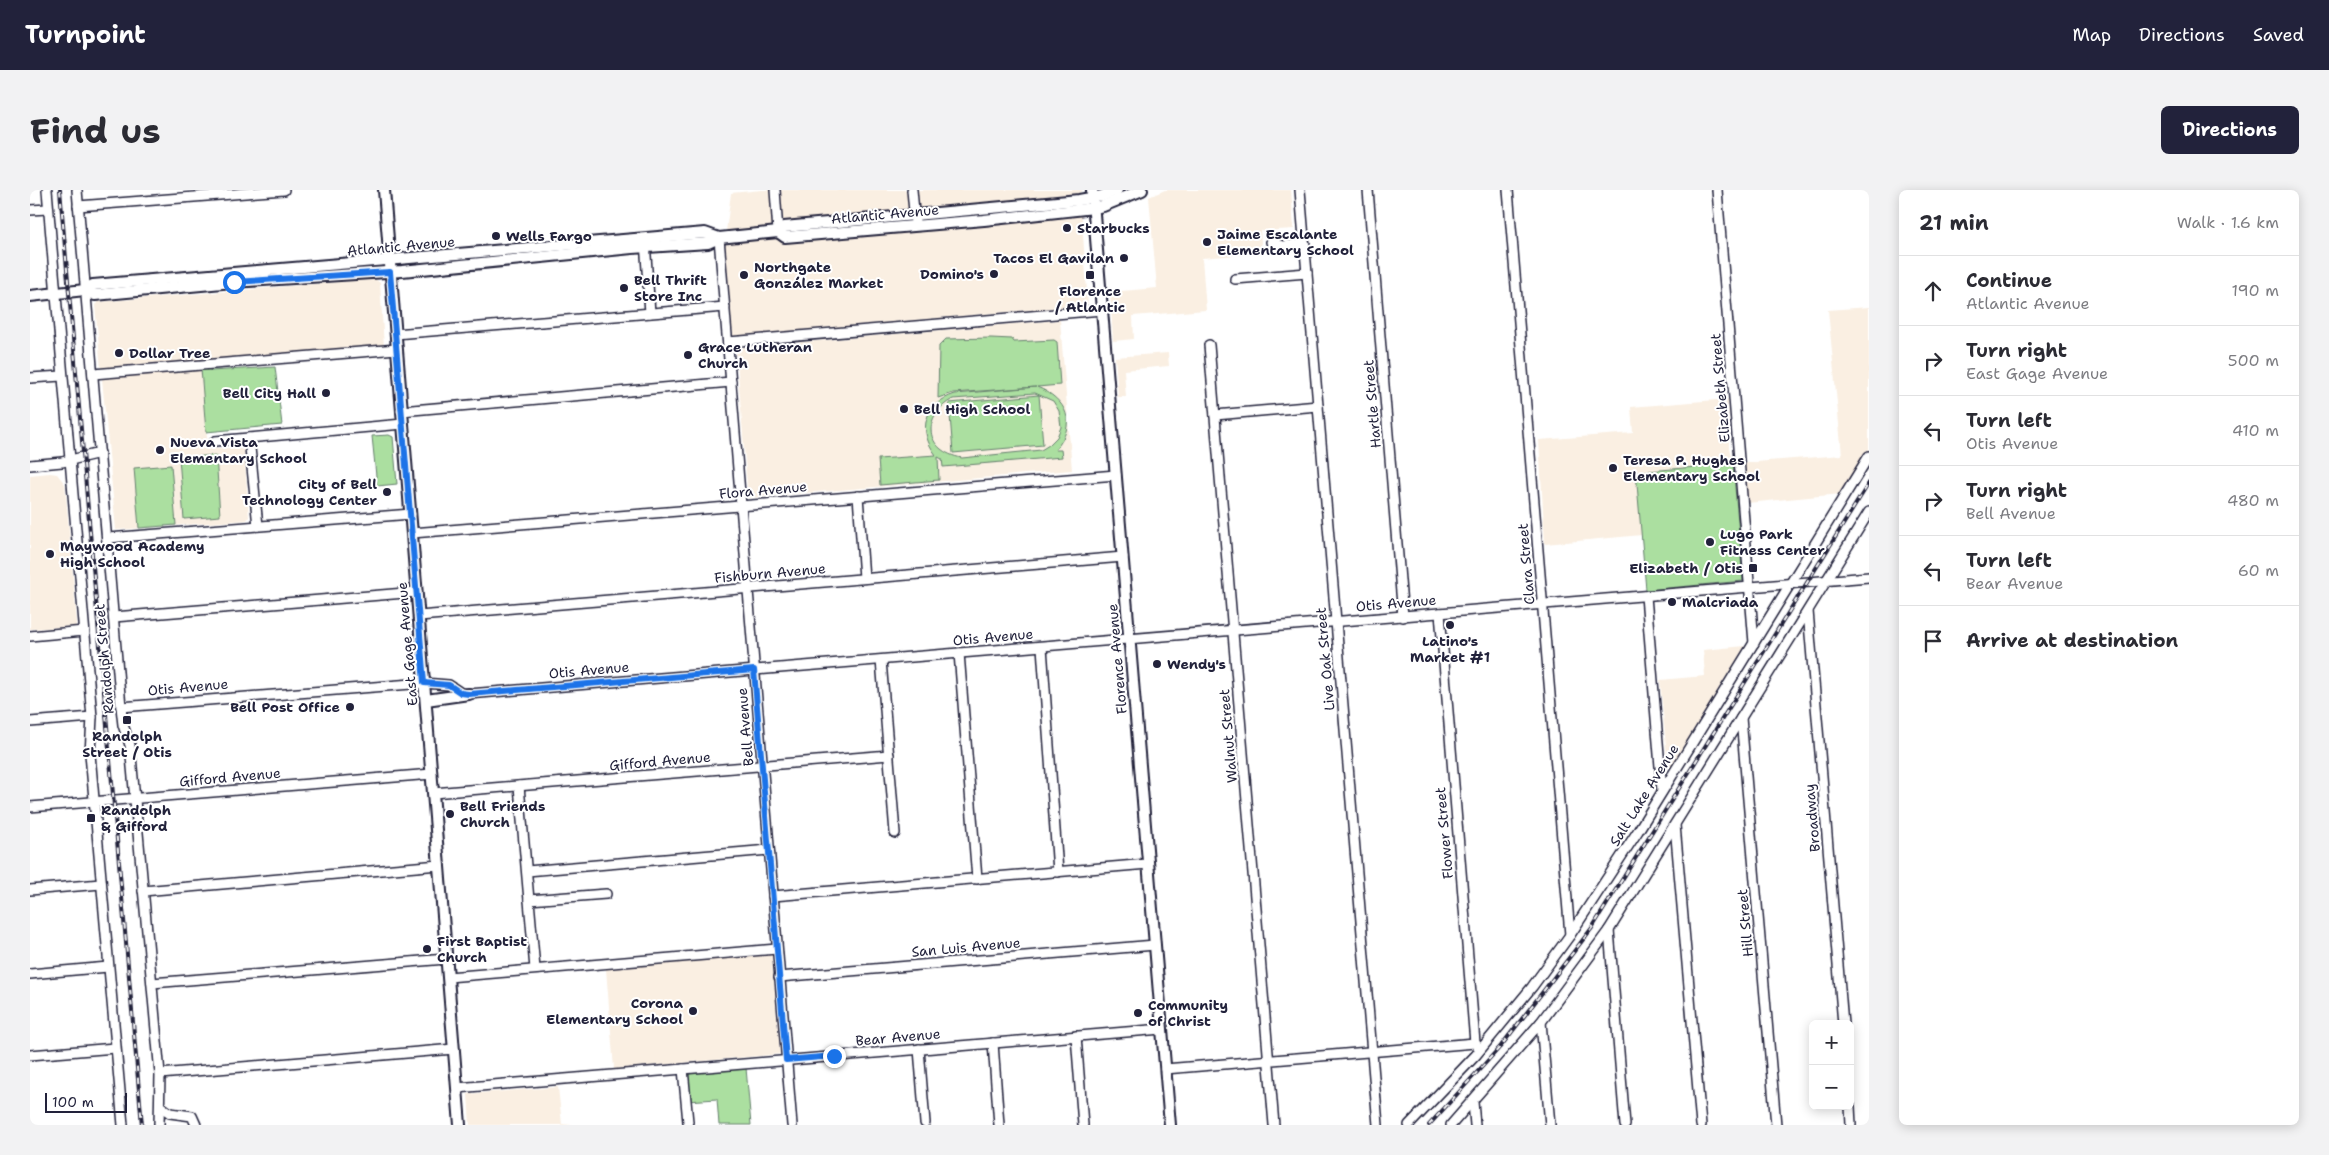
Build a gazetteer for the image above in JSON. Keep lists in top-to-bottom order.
{
  "streets": {
    "main road": ["Atlantic Avenue", "East Gage Avenue", "Florence Avenue"],
    "street": [
      "Elizabeth Street",
      "Hartle Street",
      "Flora Avenue",
      "Clara Street",
      "Fishburn Avenue",
      "Otis Avenue",
      "Randolph Street",
      "Live Oak Street",
      "Bell Avenue",
      "Walnut Street",
      "Gifford Avenue",
      "Salt Lake Avenue",
      "Broadway",
      "Flower Street",
      "Hill Street",
      "San Luis Avenue",
      "Bear Avenue"
    ]
  },
  "crossings": [
    ["Atlantic Avenue", "East Gage Avenue"],
    ["Atlantic Avenue", "Randolph Street"],
    ["Atlantic Avenue", "Florence Avenue"],
    ["Atlantic Avenue", "Bell Avenue"],
    ["Elizabeth Street", "Otis Avenue"],
    ["Elizabeth Street", "Salt Lake Avenue"],
    ["Hartle Street", "Otis Avenue"],
    ["Flora Avenue", "East Gage Avenue"],
    ["Flora Avenue", "Florence Avenue"],
    ["Flora Avenue", "Bell Avenue"],
    ["Clara Street", "Otis Avenue"],
    ["Clara Street", "Salt Lake Avenue"],
    ["Fishburn Avenue", "East Gage Avenue"],
    ["Fishburn Avenue", "Florence Avenue"],
    ["Fishburn Avenue", "Bell Avenue"],
    ["Otis Avenue", "East Gage Avenue"],
    ["Otis Avenue", "Randolph Street"],
    ["Otis Avenue", "Florence Avenue"],
    ["Otis Avenue", "Live Oak Street"],
    ["Otis Avenue", "Bell Avenue"],
    ["Otis Avenue", "Walnut Street"],
    ["Otis Avenue", "Salt Lake Avenue"],
    ["Otis Avenue", "Flower Street"],
    ["East Gage Avenue", "Gifford Avenue"],
    ["East Gage Avenue", "Bear Avenue"],
    ["Randolph Street", "Gifford Avenue"],
    ["Florence Avenue", "San Luis Avenue"],
    ["Florence Avenue", "Bear Avenue"],
    ["Bell Avenue", "Gifford Avenue"],
    ["Bell Avenue", "San Luis Avenue"],
    ["Bell Avenue", "Bear Avenue"],
    ["Salt Lake Avenue", "Flower Street"]
  ],
  "places": {
    "other": [
      "Starbucks",
      "Wells Fargo",
      "Jaime Escalante Elementary School",
      "Tacos El Gavilan",
      "Domino's",
      "Northgate González Market",
      "Bell Thrift Store Inc",
      "Dollar Tree",
      "Grace Lutheran Church",
      "Bell City Hall",
      "Bell High School",
      "Nueva Vista Elementary School",
      "Teresa P. Hughes Elementary School",
      "City of Bell Technology Center",
      "Lugo Park Fitness Center",
      "Maywood Academy High School",
      "Malcriada",
      "Latino's Market #1",
      "Wendy's",
      "Bell Post Office",
      "Bell Friends Church",
      "First Baptist Church",
      "Corona Elementary School",
      "Community of Christ"
    ],
    "transit": [
      "Florence / Atlantic",
      "Elizabeth / Otis",
      "Randolph Street / Otis",
      "Randolph & Gifford"
    ]
  },
  "scale_bar": "100 m",
  "page": {
    "header": "Turnpoint",
    "nav": ["Map", "Directions", "Saved"],
    "buttons": "Directions",
    "title": "Find us",
    "heading": ["21 min", "Walk · 1.6 km"],
    "list": [
      ["Continue", "Atlantic Avenue", "190 m"],
      ["Turn right", "East Gage Avenue", "500 m"],
      ["Turn left", "Otis Avenue", "410 m"],
      ["Turn right", "Bell Avenue", "480 m"],
      ["Turn left", "Bear Avenue", "60 m"],
      "Arrive at destination"
    ],
    "map_buttons": ["+", "−"],
    "scale": "100 m"
  }
}
